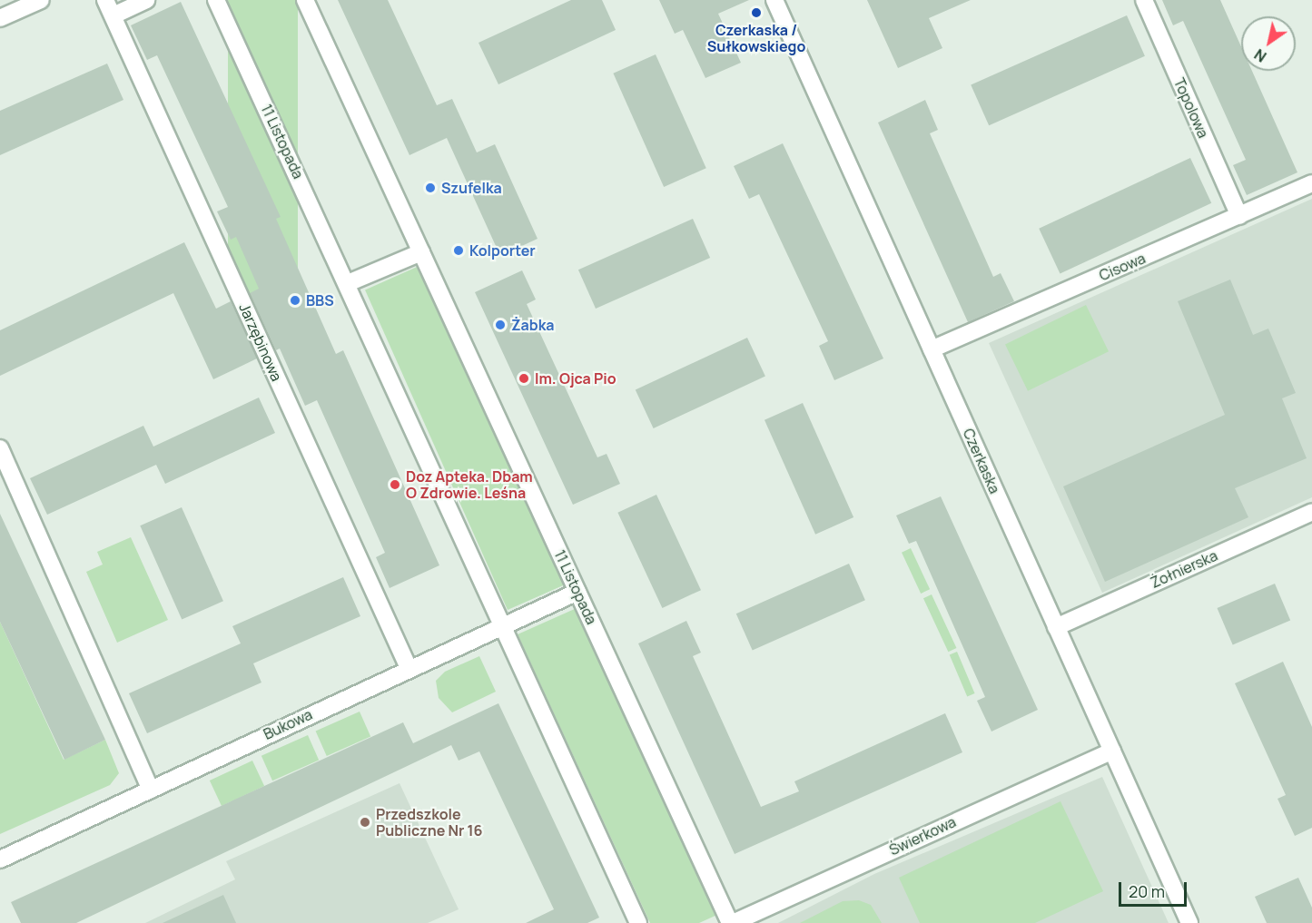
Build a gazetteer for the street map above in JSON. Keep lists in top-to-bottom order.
{
  "streets": {
    "street": [
      "Topolowa",
      "11 Listopada",
      "Cisowa",
      "Jarzębinowa",
      "Czerkaska",
      "Żołnierska",
      "Bukowa",
      "Świerkowa"
    ]
  },
  "crossings": [
    ["Topolowa", "Cisowa"],
    ["11 Listopada", "Bukowa"],
    ["11 Listopada", "Świerkowa"],
    ["Cisowa", "Czerkaska"],
    ["Jarzębinowa", "Bukowa"],
    ["Czerkaska", "Żołnierska"],
    ["Czerkaska", "Świerkowa"]
  ],
  "places": [
    "Czerkaska / Sułkowskiego",
    "Szufelka",
    "Kolporter",
    "BBS",
    "Żabka",
    "Im. Ojca Pio",
    "Doz Apteka. Dbam O Zdrowie. Leśna",
    "Przedszkole Publiczne Nr 16"
  ],
  "scale_bar": "20 m",
  "north": "bottom left"
}
